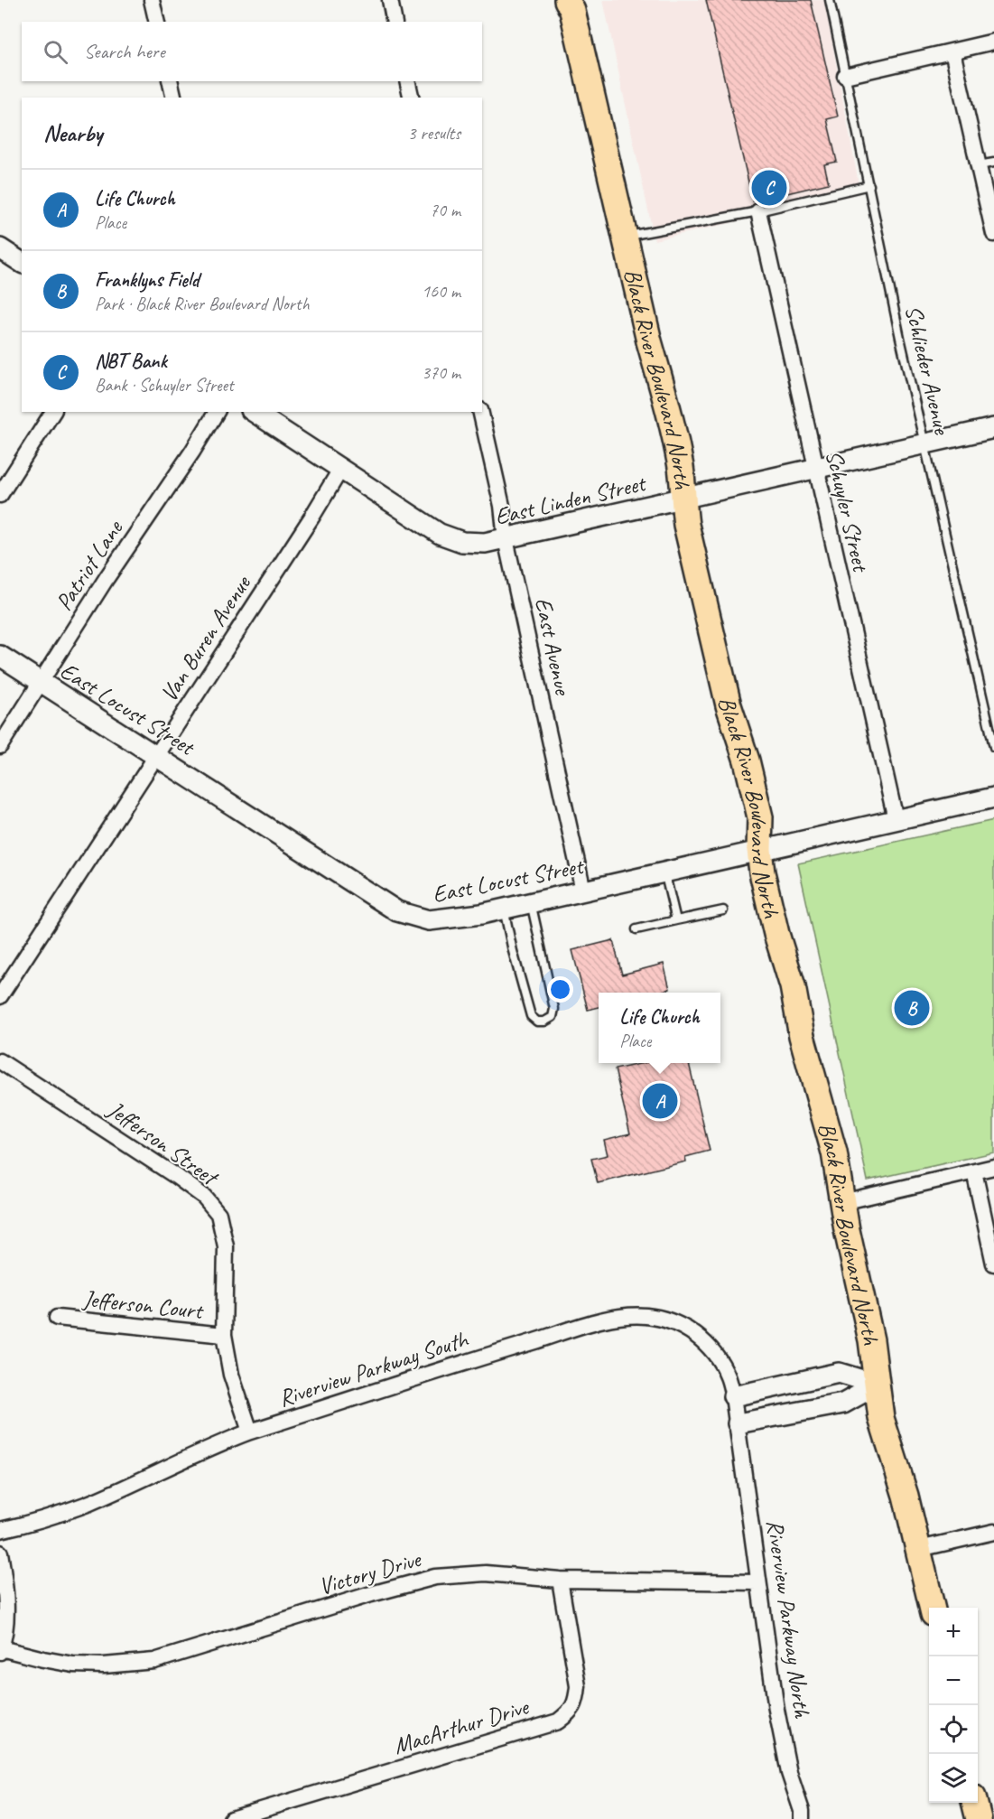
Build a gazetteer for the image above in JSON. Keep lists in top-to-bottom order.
{
  "streets": {
    "main road": ["Black River Boulevard North"],
    "street": [
      "East Linden Street",
      "Schuyler Street",
      "Patriot Lane",
      "Van Buren Avenue",
      "East Avenue",
      "East Locust Street",
      "Jefferson Street",
      "Jefferson Court",
      "Riverview Parkway South",
      "Victory Drive",
      "Riverview Parkway North",
      "MacArthur Drive"
    ],
    "lane": ["Schlieder Avenue"]
  },
  "crossings": [
    ["Schlieder Avenue", "East Linden Street"],
    ["Black River Boulevard North", "East Linden Street"],
    ["Black River Boulevard North", "East Locust Street"],
    ["East Linden Street", "Schuyler Street"],
    ["East Linden Street", "Van Buren Avenue"],
    ["East Linden Street", "East Avenue"],
    ["Schuyler Street", "East Locust Street"],
    ["Patriot Lane", "East Locust Street"],
    ["Van Buren Avenue", "East Locust Street"],
    ["East Avenue", "East Locust Street"],
    ["Jefferson Street", "Jefferson Court"],
    ["Jefferson Street", "Riverview Parkway South"],
    ["Riverview Parkway South", "Riverview Parkway North"],
    ["Victory Drive", "Riverview Parkway North"],
    ["Victory Drive", "MacArthur Drive"]
  ],
  "page": {
    "search": "Search here",
    "heading": ["Nearby", "3 results"],
    "pins": ["C", "B", "A"],
    "list": [
      {
        "mark": "A",
        "name": "Life Church",
        "note": "Place",
        "value": "70 m"
      },
      {
        "mark": "B",
        "name": "Franklyns Field",
        "note": "Park · Black River Boulevard North",
        "value": "160 m"
      },
      {
        "mark": "C",
        "name": "NBT Bank",
        "note": "Bank · Schuyler Street",
        "value": "370 m"
      }
    ],
    "popup": ["Life Church", "Place"],
    "map_buttons": ["+", "−"]
  }
}
